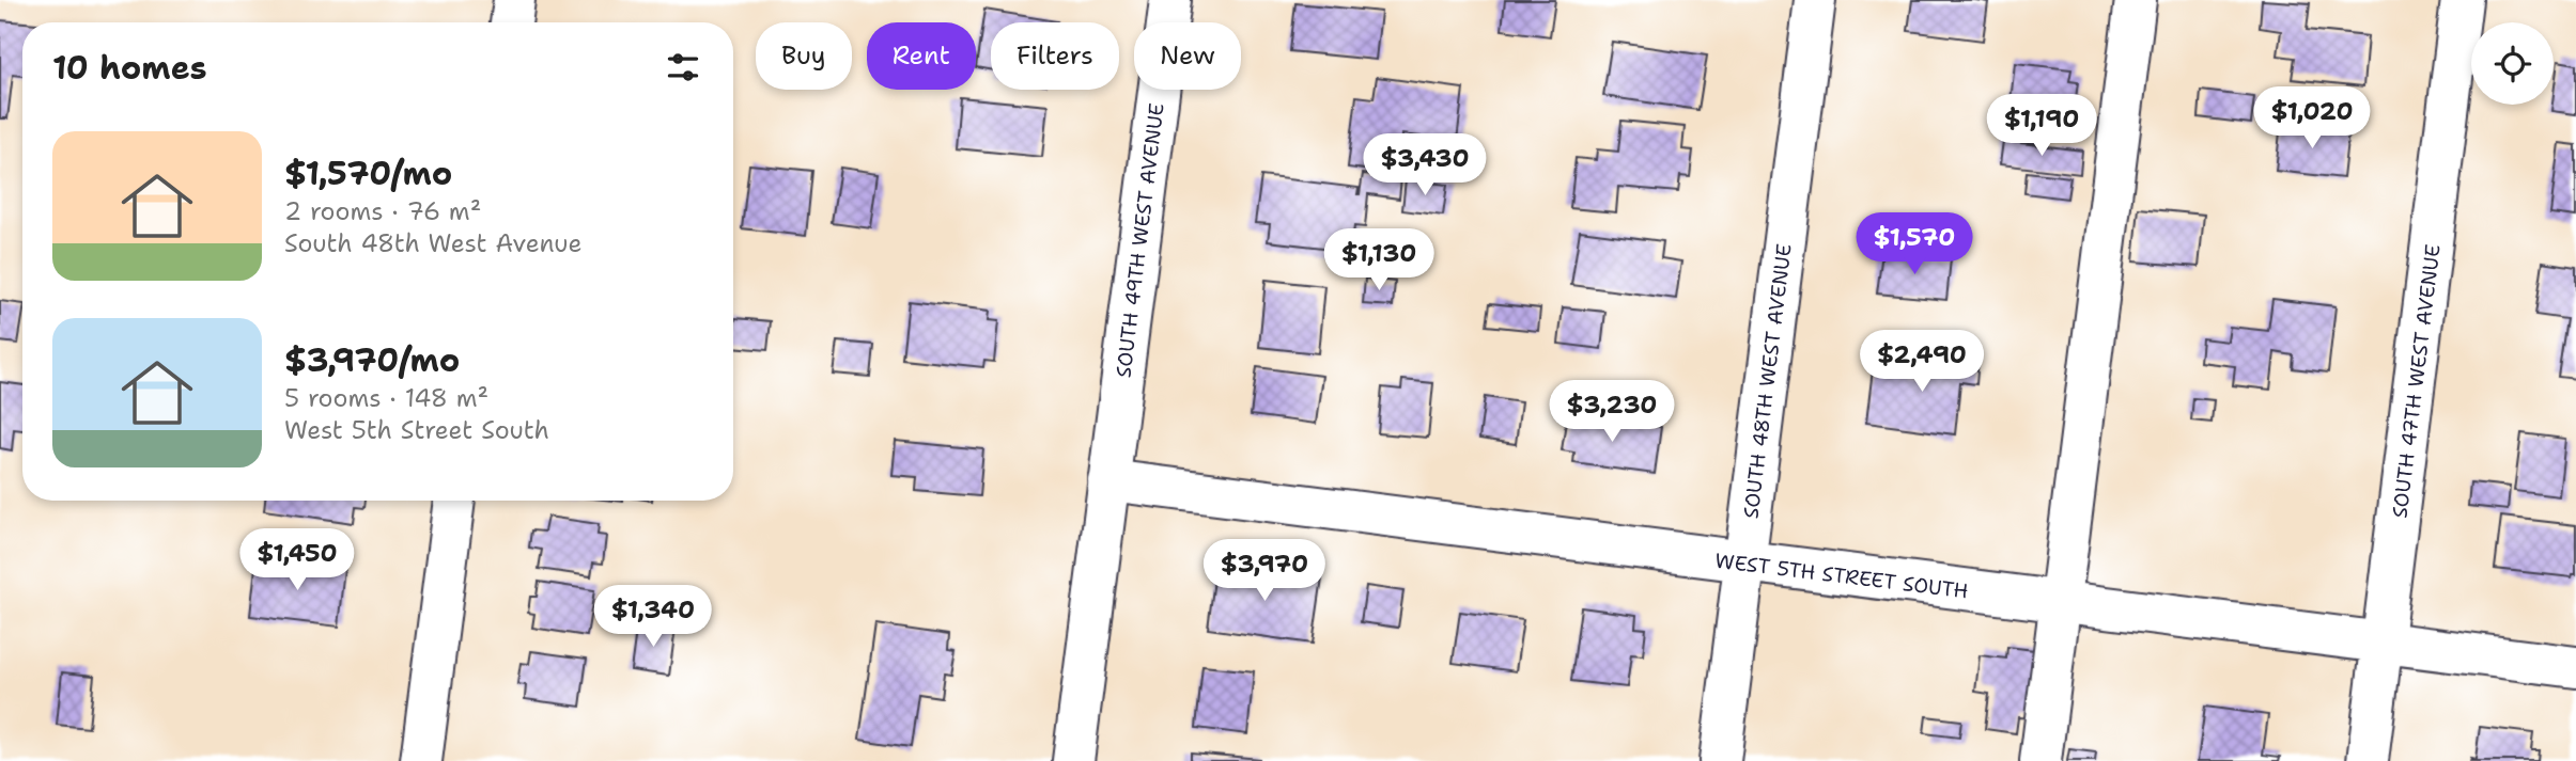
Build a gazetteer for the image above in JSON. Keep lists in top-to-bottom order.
{
  "streets": {
    "street": [
      "SOUTH 49TH WEST AVENUE",
      "SOUTH 48TH WEST AVENUE",
      "SOUTH 47TH WEST AVENUE",
      "WEST 5TH STREET SOUTH"
    ]
  },
  "crossings": [
    ["SOUTH 49TH WEST AVENUE", "WEST 5TH STREET SOUTH"],
    ["SOUTH 48TH WEST AVENUE", "WEST 5TH STREET SOUTH"],
    ["SOUTH 47TH WEST AVENUE", "WEST 5TH STREET SOUTH"]
  ],
  "page": {
    "chip": [
      "Buy",
      "Rent",
      "Filters",
      "New"
    ],
    "heading": "10 homes",
    "price": [
      "$1,020",
      "$1,190",
      "$3,430",
      "$1,570",
      "$1,130",
      "$2,490",
      "$3,230",
      "$1,450",
      "$3,970",
      "$1,340"
    ],
    "list": [
      {
        "name": "$1,570/mo",
        "note": "2 rooms · 76 m² · South 48th West Avenue"
      },
      {
        "name": "$3,970/mo",
        "note": "5 rooms · 148 m² · West 5th Street South"
      }
    ]
  }
}
